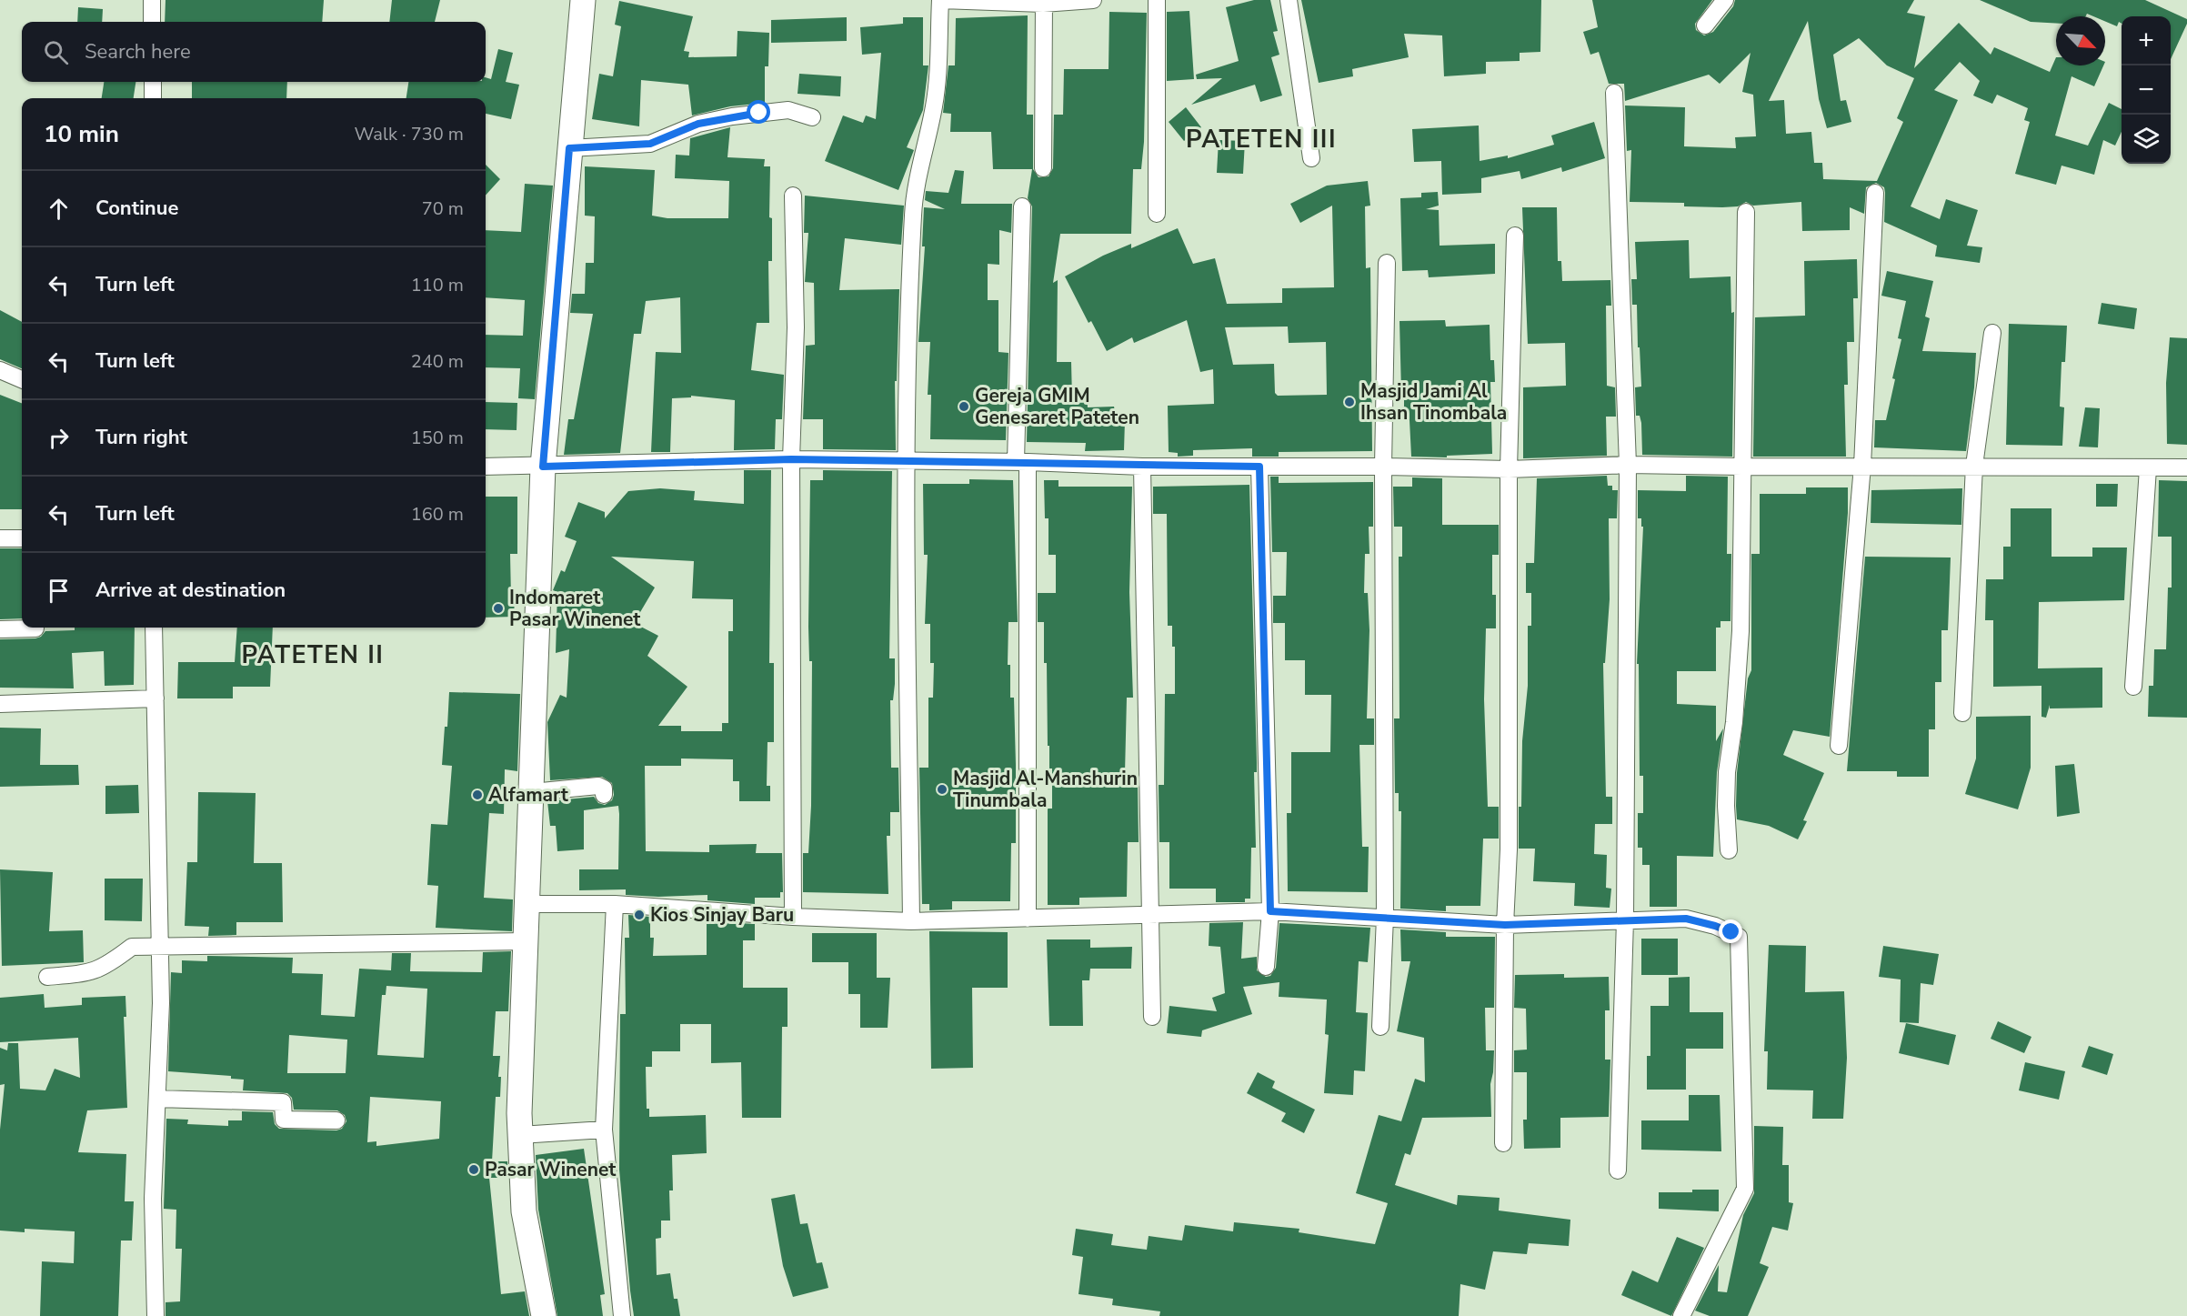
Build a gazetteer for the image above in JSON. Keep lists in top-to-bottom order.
{
  "districts": ["PATETEN III", "PATETEN II"],
  "places": [
    "Masjid Jami Al Ihsan Tinombala",
    "Gereja GMIM Genesaret Pateten",
    "Indomaret Pasar Winenet",
    "Masjid Al-Manshurin Tinumbala",
    "Alfamart",
    "Kios Sinjay Baru",
    "Pasar Winenet"
  ],
  "north": "bottom right",
  "page": {
    "map_buttons": ["+", "−"],
    "search": "Search here",
    "heading": ["10 min", "Walk · 730 m"],
    "list": [
      ["Continue", "70 m"],
      ["Turn left", "110 m"],
      ["Turn left", "240 m"],
      ["Turn right", "150 m"],
      ["Turn left", "160 m"],
      "Arrive at destination"
    ]
  }
}
